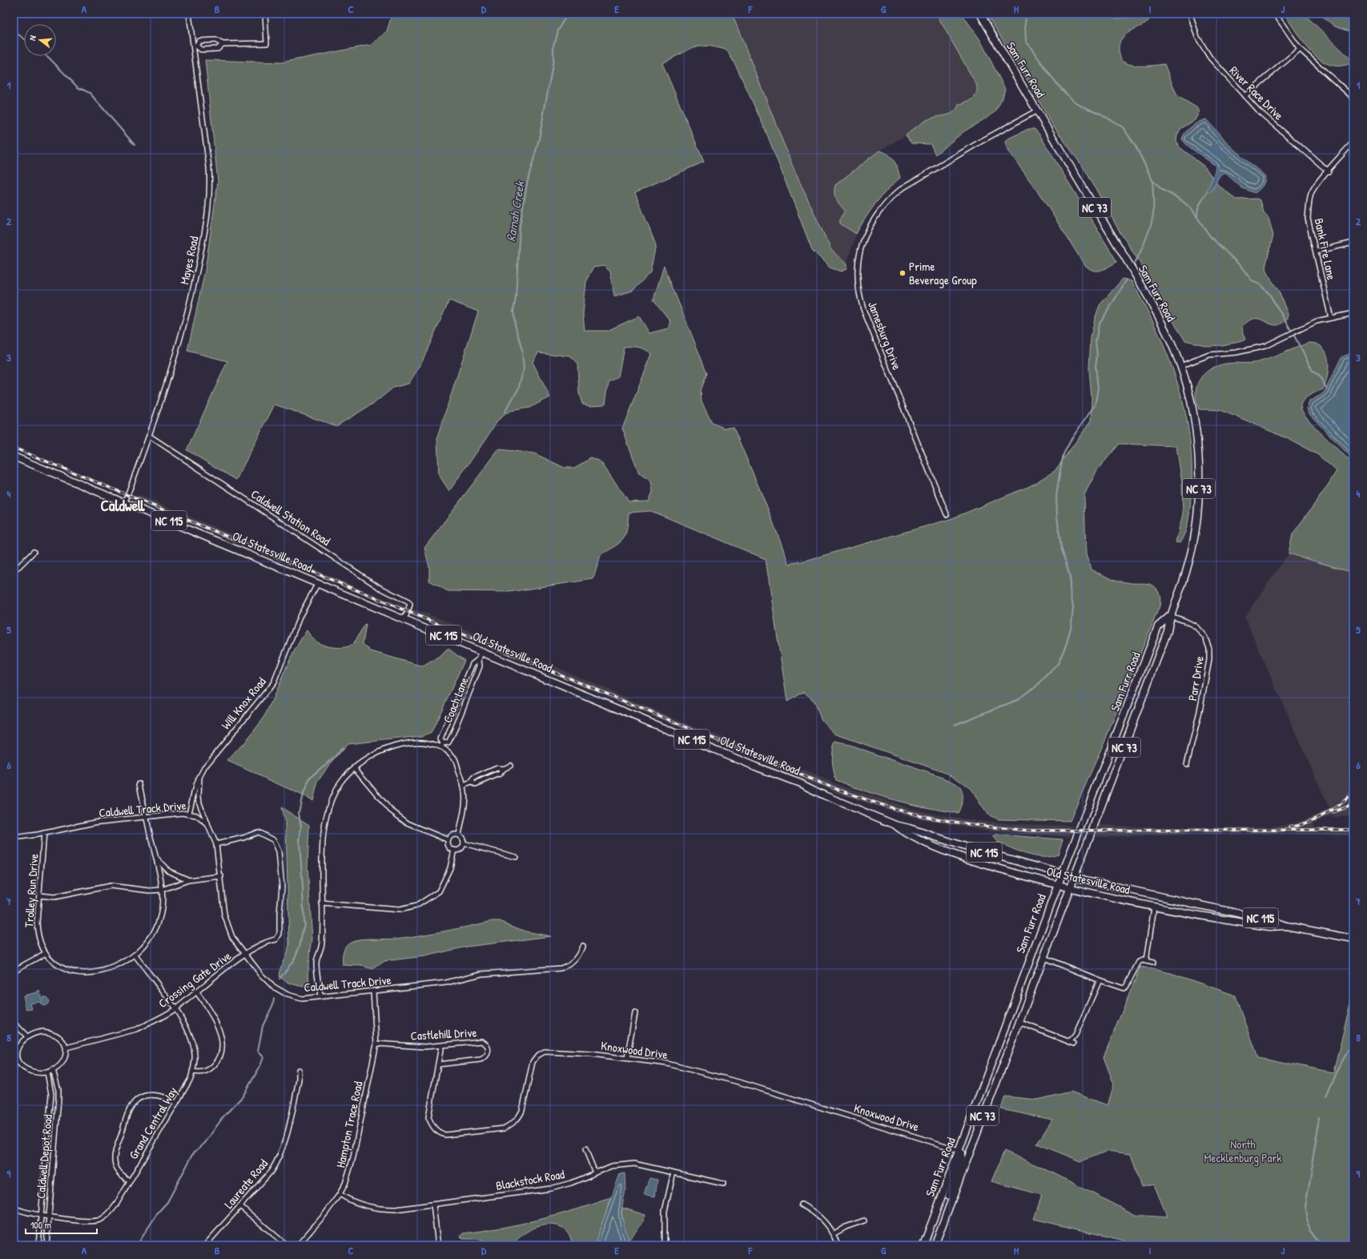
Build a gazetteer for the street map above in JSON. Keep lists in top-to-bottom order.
{
  "streets": {
    "main road": [
      "Sam Furr Road",
      "NC 73",
      "NC 115",
      "Old Statesville Road"
    ],
    "street": [
      "River Race Drive",
      "Bank Fire Lane",
      "Mayes Road",
      "Jamesburg Drive",
      "Caldwell Station Road",
      "Parr Drive",
      "Coach Lane",
      "Will Knox Road",
      "Caldwell Track Drive",
      "Trolley Run Drive",
      "Crossing Gate Drive",
      "Castlehill Drive",
      "Knoxwood Drive",
      "Grand Central Way",
      "Hampton Trace Road",
      "Caldwell Depot Road",
      "Blackstock Road",
      "Laureate Road"
    ]
  },
  "crossings": [
    ["Sam Furr Road", "Jamesburg Drive"],
    ["Sam Furr Road", "Old Statesville Road"],
    ["Sam Furr Road", "Parr Drive"],
    ["Sam Furr Road", "Knoxwood Drive"],
    ["River Race Drive", "Bank Fire Lane"],
    ["Mayes Road", "Caldwell Station Road"],
    ["Mayes Road", "Old Statesville Road"],
    ["Caldwell Station Road", "Old Statesville Road"],
    ["Old Statesville Road", "Coach Lane"],
    ["Old Statesville Road", "Will Knox Road"],
    ["Will Knox Road", "Caldwell Track Drive"],
    ["Caldwell Track Drive", "Trolley Run Drive"],
    ["Caldwell Track Drive", "Crossing Gate Drive"],
    ["Caldwell Track Drive", "Hampton Trace Road"],
    ["Trolley Run Drive", "Grand Central Way"],
    ["Crossing Gate Drive", "Grand Central Way"],
    ["Crossing Gate Drive", "Caldwell Depot Road"],
    ["Castlehill Drive", "Knoxwood Drive"],
    ["Castlehill Drive", "Hampton Trace Road"],
    ["Grand Central Way", "Caldwell Depot Road"],
    ["Hampton Trace Road", "Blackstock Road"]
  ],
  "districts": ["Caldwell"],
  "water": ["Ramah Creek"],
  "parks": ["North Mecklenburg Park"],
  "places": ["Prime Beverage Group"],
  "scale_bar": "100 m",
  "north": "left",
  "grid": {
    "columns": [
      "A",
      "B",
      "C",
      "D",
      "E",
      "F",
      "G",
      "H",
      "I",
      "J"
    ],
    "rows": [
      "1",
      "2",
      "3",
      "4",
      "5",
      "6",
      "7",
      "8",
      "9"
    ]
  }
}
